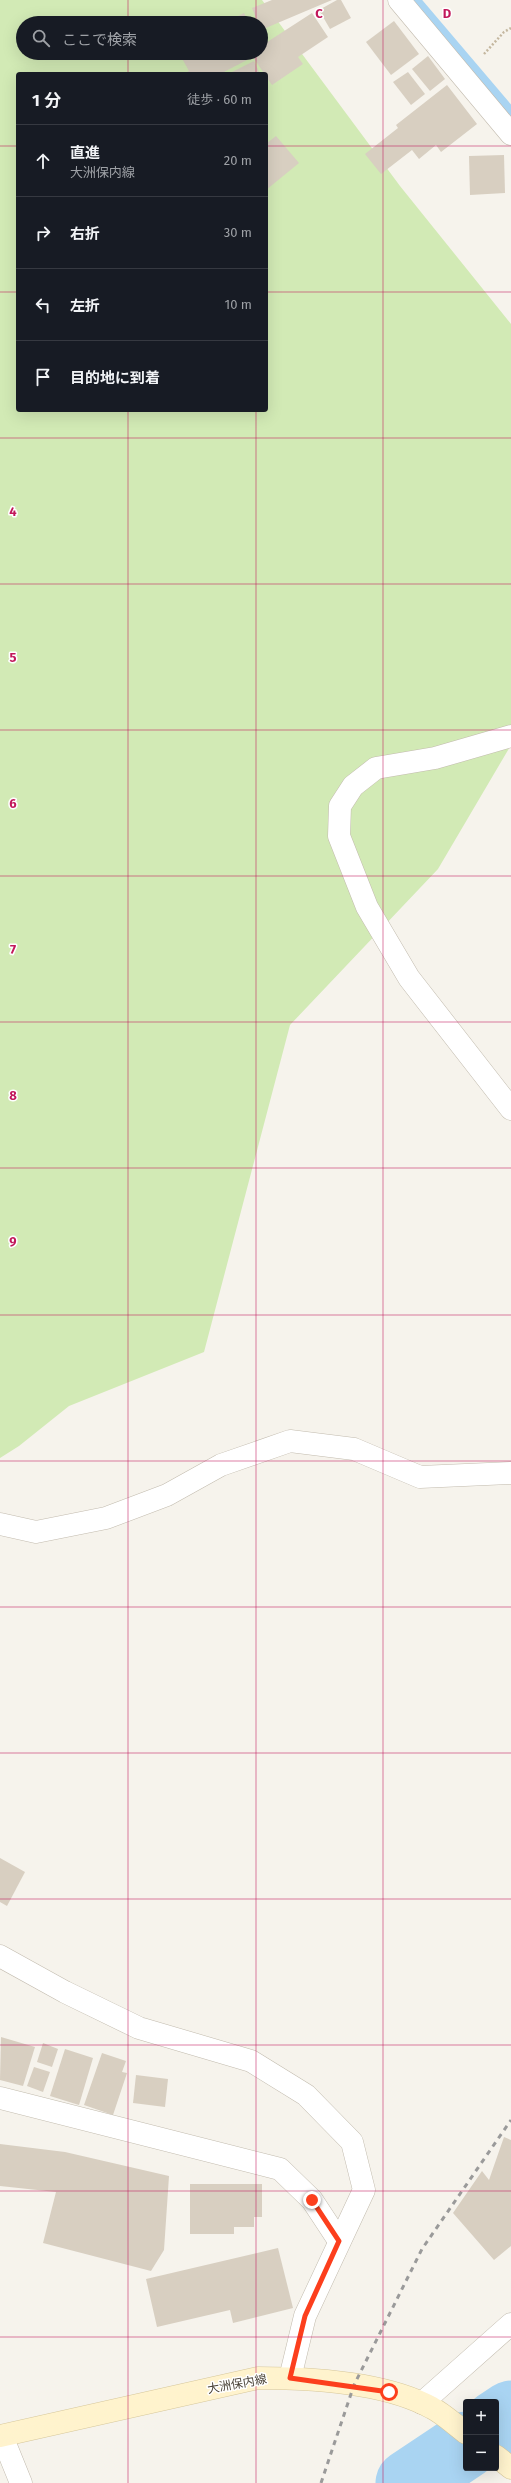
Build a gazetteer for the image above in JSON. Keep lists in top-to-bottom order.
{
  "streets": {
    "main road": ["大洲保内線"]
  },
  "page": {
    "search": "ここで検索",
    "heading": ["1 分", "徒歩 · 60 m"],
    "list": [
      ["直進", "大洲保内線", "20 m"],
      ["右折", "30 m"],
      ["左折", "10 m"],
      "目的地に到着"
    ],
    "map_buttons": ["+", "−"]
  },
  "grid": {
    "columns": ["C", "D"],
    "rows": [
      "4",
      "5",
      "6",
      "7",
      "8",
      "9"
    ]
  }
}
